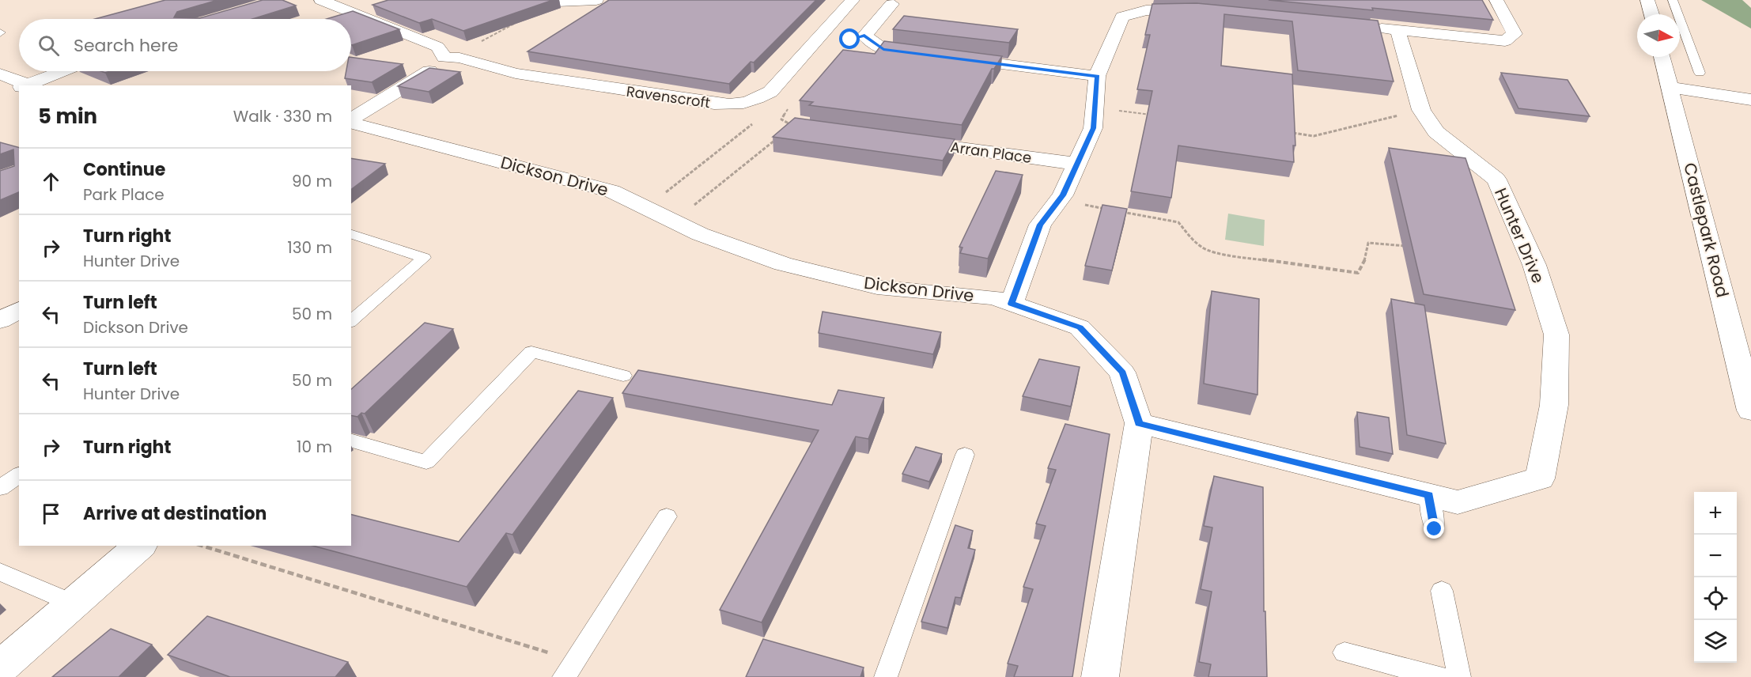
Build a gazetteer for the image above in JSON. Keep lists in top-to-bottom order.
{
  "streets": {
    "street": [
      "Ravenscroft",
      "Arran Place",
      "Dickson Drive",
      "Castlepark Road",
      "Hunter Drive"
    ]
  },
  "crossings": [
    ["Dickson Drive", "Hunter Drive"]
  ],
  "north": "right",
  "page": {
    "search": "Search here",
    "heading": ["5 min", "Walk · 330 m"],
    "list": [
      ["Continue", "Park Place", "90 m"],
      ["Turn right", "Hunter Drive", "130 m"],
      ["Turn left", "Dickson Drive", "50 m"],
      ["Turn left", "Hunter Drive", "50 m"],
      ["Turn right", "10 m"],
      "Arrive at destination"
    ],
    "map_buttons": ["+", "−"]
  }
}
